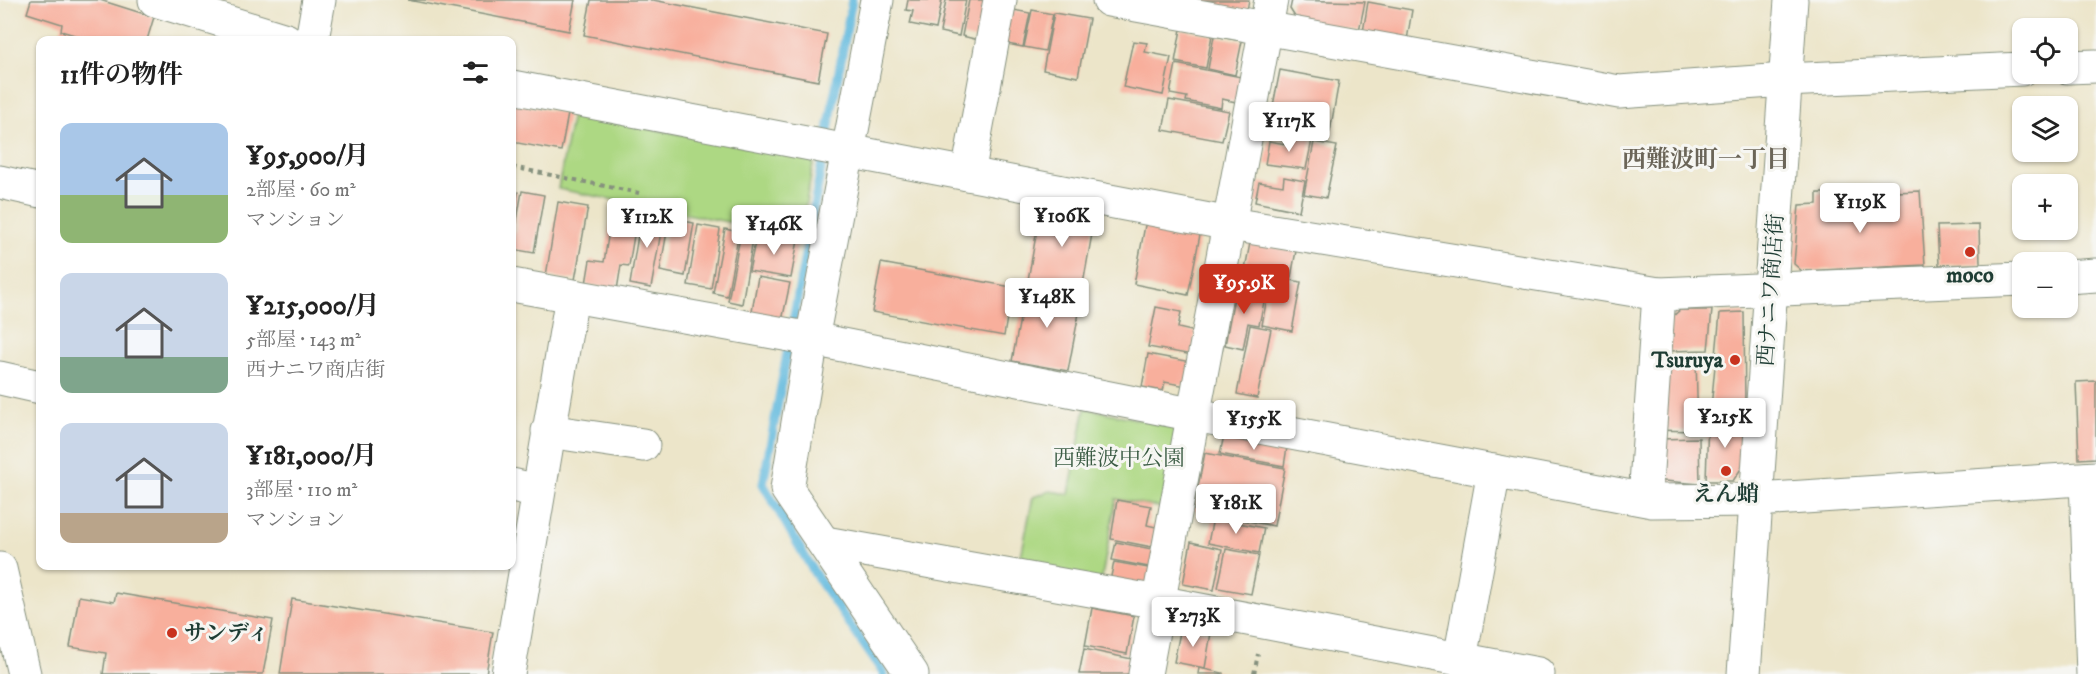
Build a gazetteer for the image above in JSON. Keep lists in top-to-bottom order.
{
  "streets": {
    "street": ["西ナニワ商店街"]
  },
  "districts": ["西難波町一丁目"],
  "parks": ["西難波中公園"],
  "places": [
    "moco",
    "Tsuruya",
    "えん蛸",
    "サンディ"
  ],
  "page": {
    "map_buttons": ["+", "−"],
    "heading": "11件の物件",
    "price": [
      "¥117K",
      "¥119K",
      "¥106K",
      "¥112K",
      "¥146K",
      "¥95.9K",
      "¥148K",
      "¥215K",
      "¥155K",
      "¥181K",
      "¥273K"
    ],
    "list": [
      {
        "name": "¥95,900/月",
        "note": "2部屋 · 60 m² · マンション"
      },
      {
        "name": "¥215,000/月",
        "note": "5部屋 · 143 m² · 西ナニワ商店街"
      },
      {
        "name": "¥181,000/月",
        "note": "3部屋 · 110 m² · マンション"
      }
    ]
  }
}
